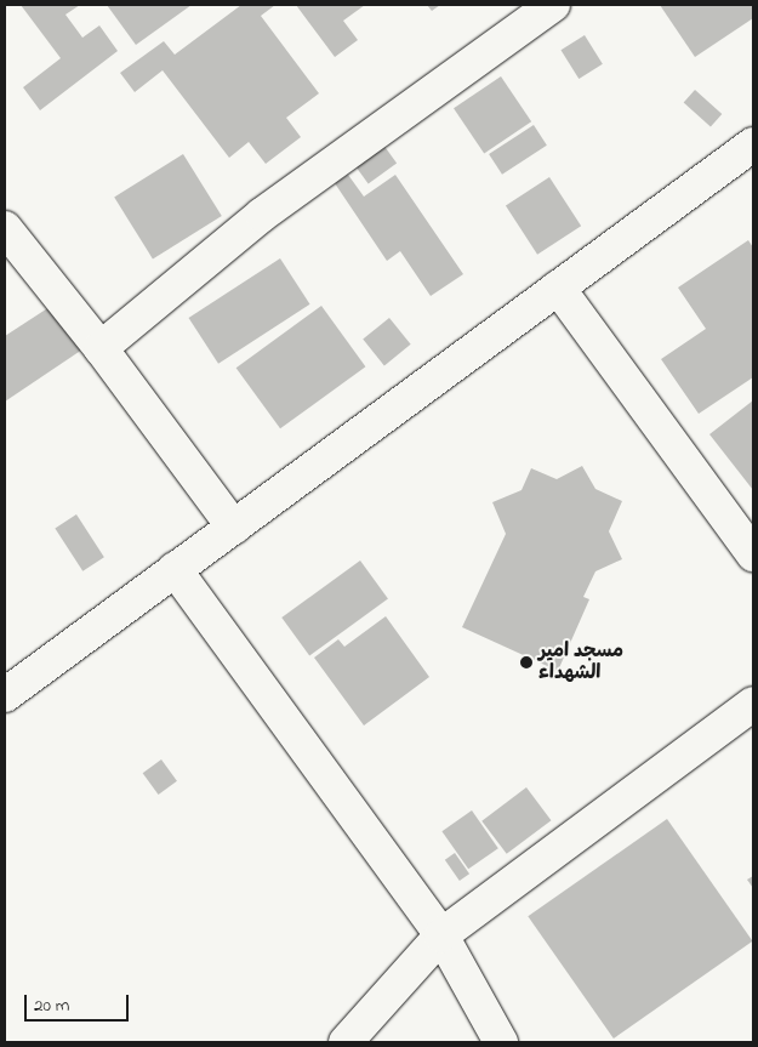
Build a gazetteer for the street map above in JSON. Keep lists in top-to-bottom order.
{
  "places": ["مسجد امير الشهداء"],
  "scale_bar": "20 m"
}
